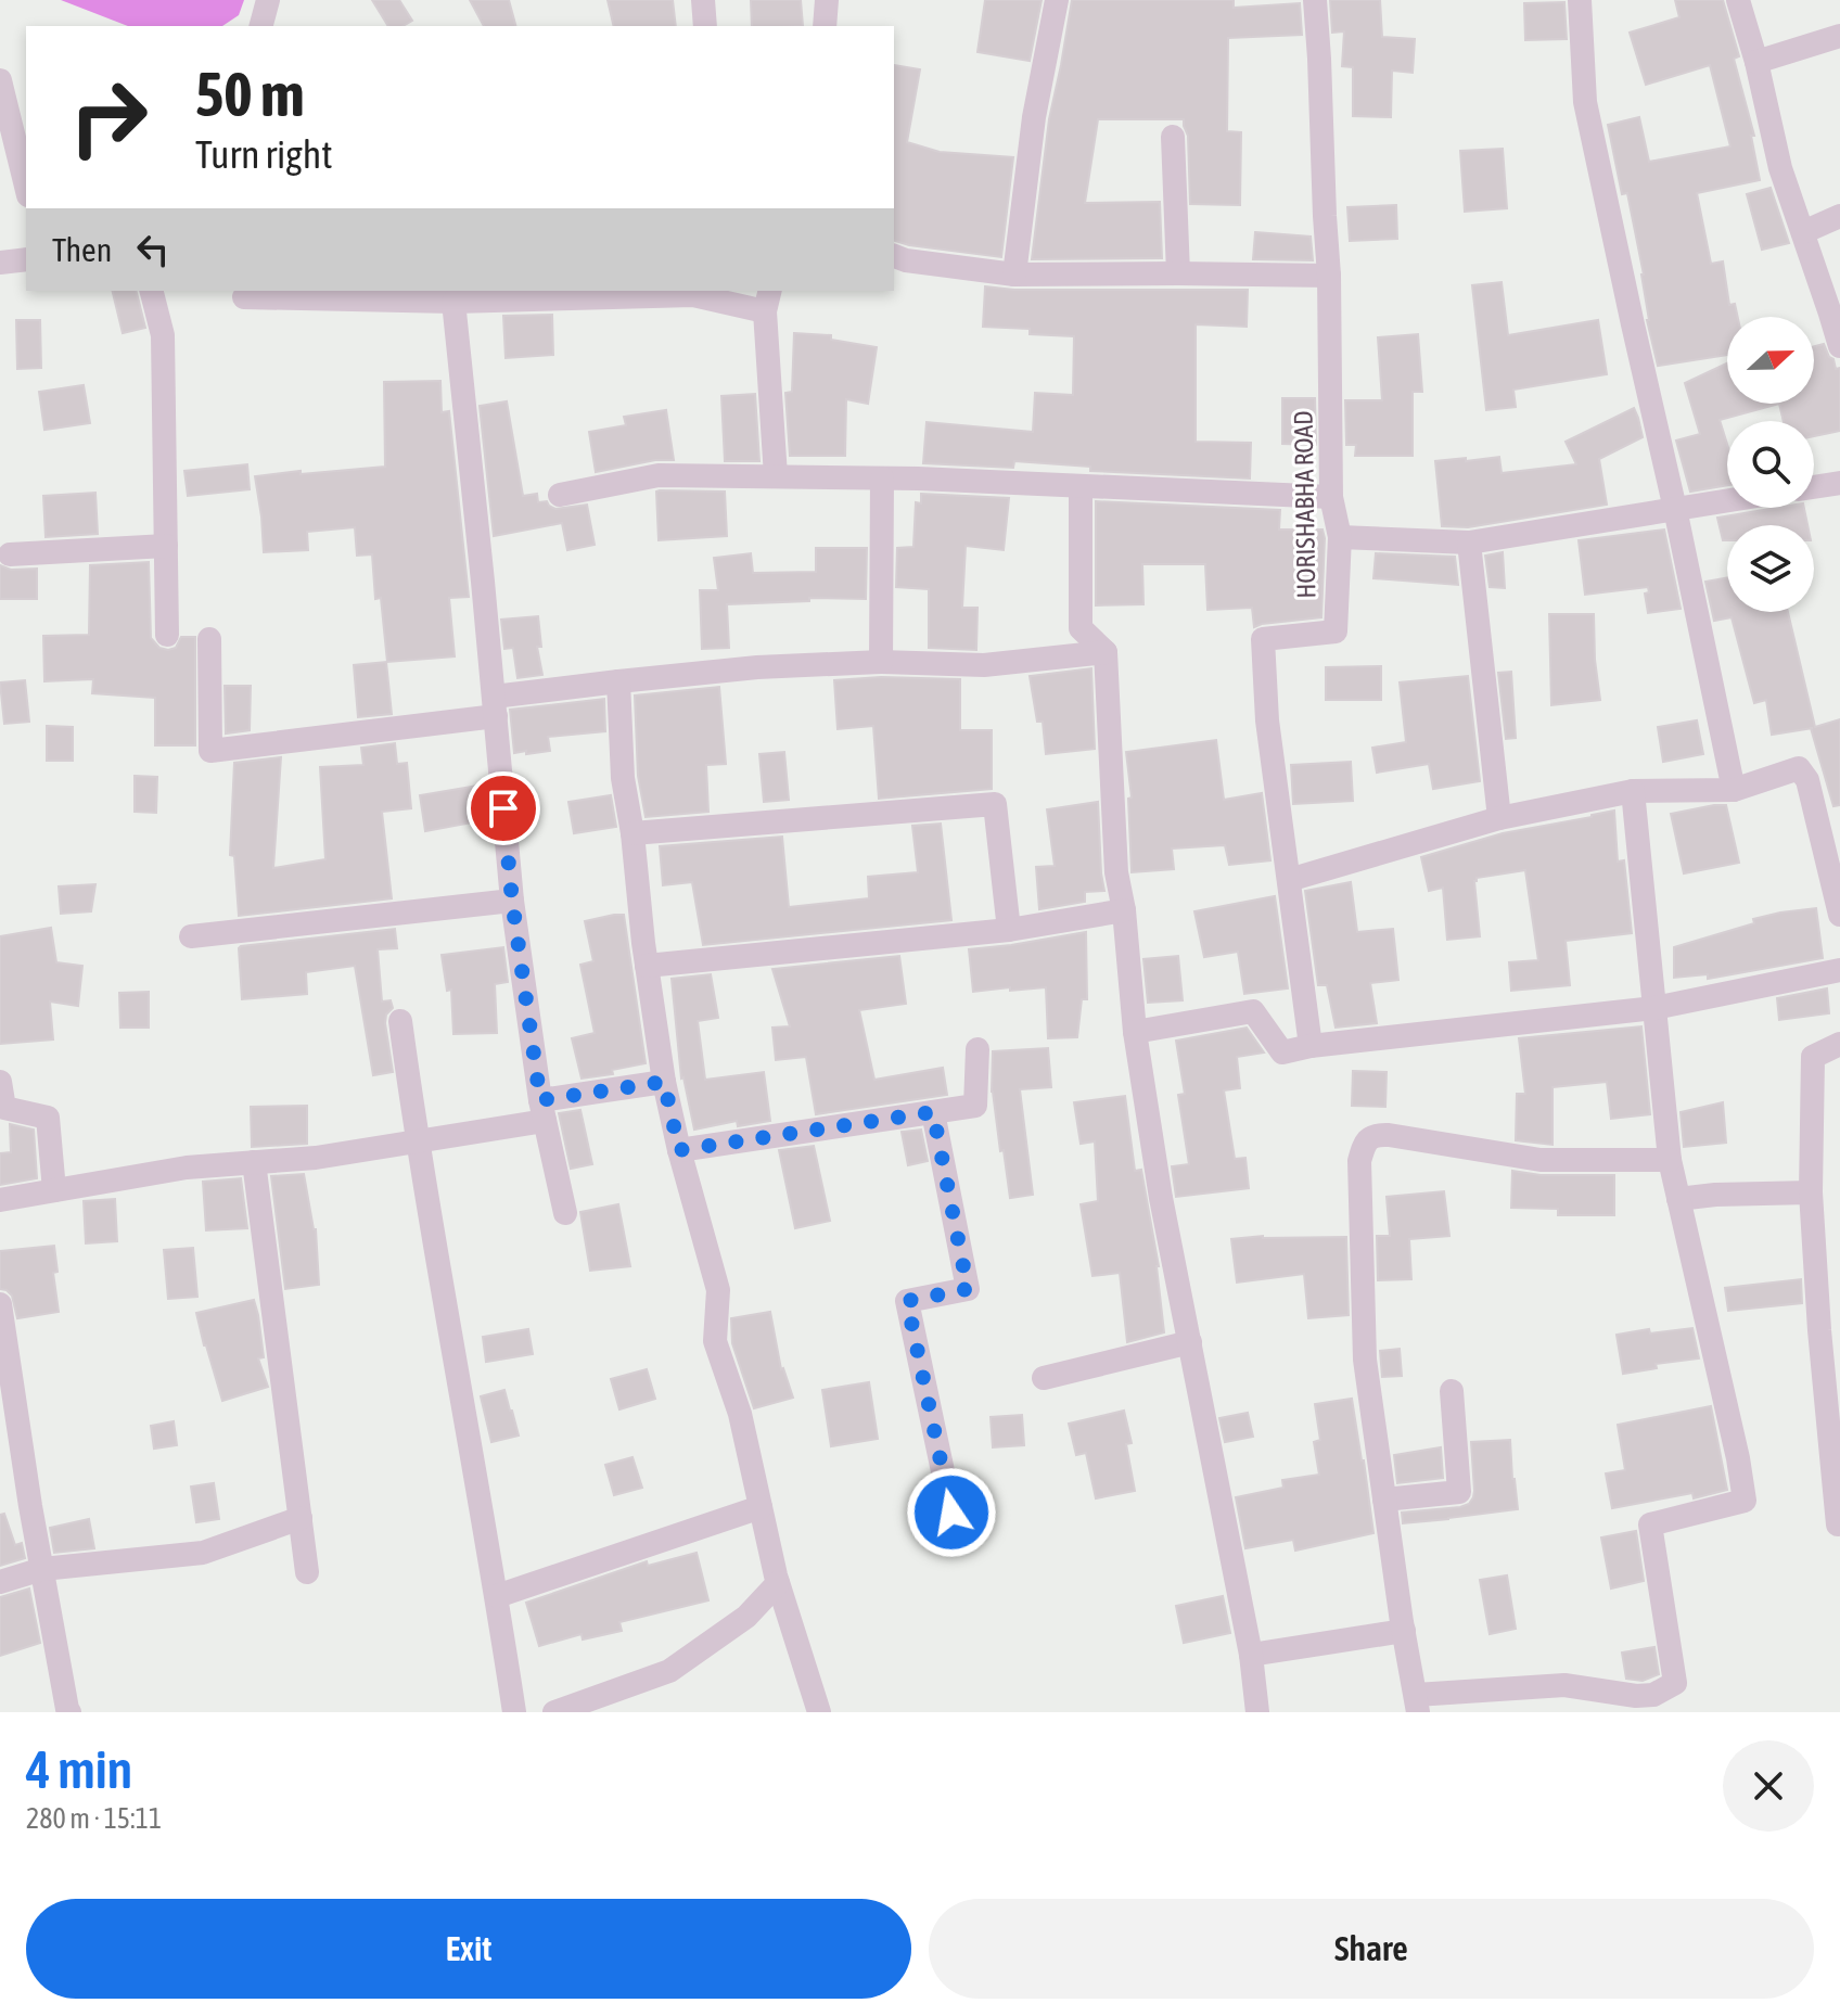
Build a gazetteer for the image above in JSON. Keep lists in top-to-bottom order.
{
  "streets": {
    "street": ["HORISHABHA ROAD"]
  },
  "north": "right",
  "page": {
    "turn": ["50 m", "Turn right"],
    "then": "Then",
    "heading": ["4 min", "280 m · 15:11"],
    "buttons": ["Exit", "Share"]
  }
}
